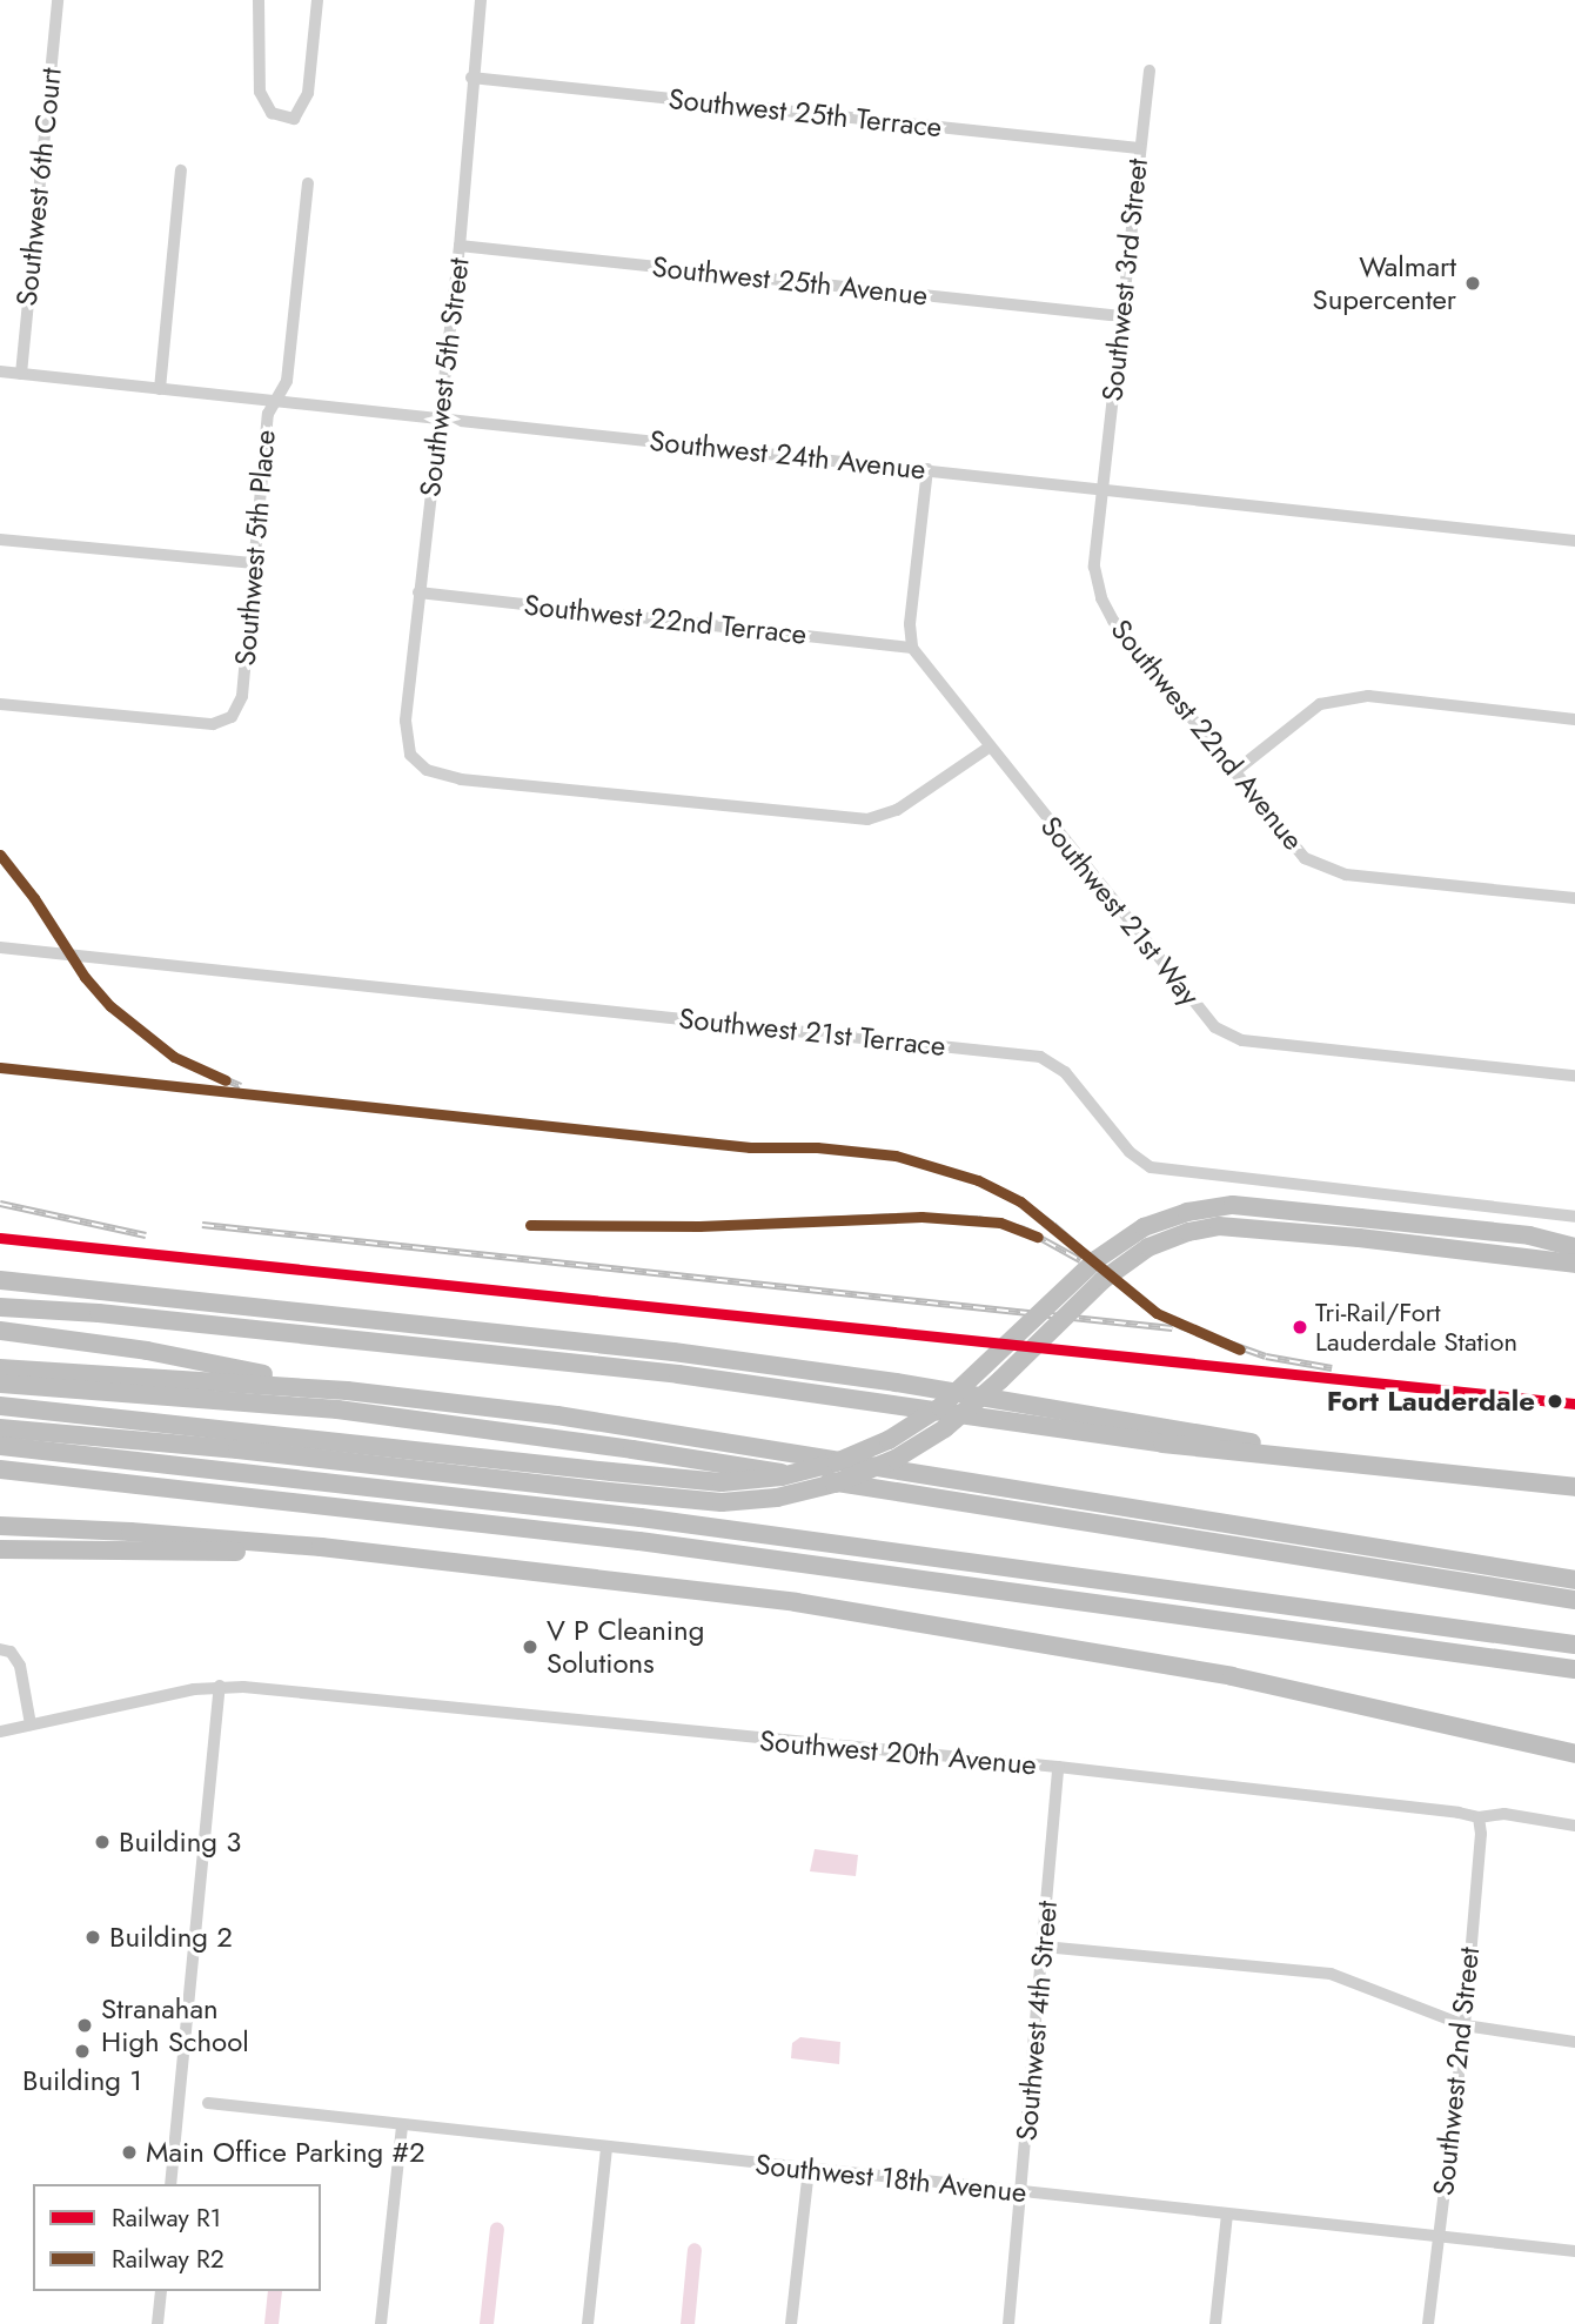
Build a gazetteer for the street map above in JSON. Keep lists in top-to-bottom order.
{
  "streets": {
    "street": [
      "Southwest 25th Terrace",
      "Southwest 6th Court",
      "Southwest 3rd Street",
      "Southwest 25th Avenue",
      "Southwest 5th Street",
      "Southwest 24th Avenue",
      "Southwest 5th Place",
      "Southwest 22nd Terrace",
      "Southwest 22nd Avenue",
      "Southwest 21st Way",
      "Southwest 21st Terrace",
      "Southwest 20th Avenue",
      "Southwest 4th Street",
      "Southwest 2nd Street",
      "Southwest 18th Avenue"
    ]
  },
  "crossings": [
    ["Southwest 25th Terrace", "Southwest 3rd Street"],
    ["Southwest 25th Terrace", "Southwest 5th Street"],
    ["Southwest 6th Court", "Southwest 24th Avenue"],
    ["Southwest 3rd Street", "Southwest 25th Avenue"],
    ["Southwest 3rd Street", "Southwest 24th Avenue"],
    ["Southwest 3rd Street", "Southwest 22nd Avenue"],
    ["Southwest 25th Avenue", "Southwest 5th Street"],
    ["Southwest 5th Street", "Southwest 24th Avenue"],
    ["Southwest 5th Street", "Southwest 22nd Terrace"],
    ["Southwest 5th Street", "Southwest 21st Way"],
    ["Southwest 24th Avenue", "Southwest 5th Place"],
    ["Southwest 24th Avenue", "Southwest 22nd Avenue"],
    ["Southwest 22nd Terrace", "Southwest 21st Way"],
    ["Southwest 20th Avenue", "Southwest 4th Street"],
    ["Southwest 20th Avenue", "Southwest 2nd Street"],
    ["Southwest 4th Street", "Southwest 18th Avenue"],
    ["Southwest 2nd Street", "Southwest 18th Avenue"]
  ],
  "places": [
    "Walmart Supercenter",
    "Tri-Rail/Fort Lauderdale Station",
    "Fort Lauderdale",
    "V P Cleaning Solutions",
    "Building 3",
    "Building 2",
    "Stranahan High School",
    "Building 1",
    "Main Office Parking #2"
  ],
  "lines": ["rail line R2", "rail line R1"],
  "legend": ["Railway R1", "Railway R2"]
}
